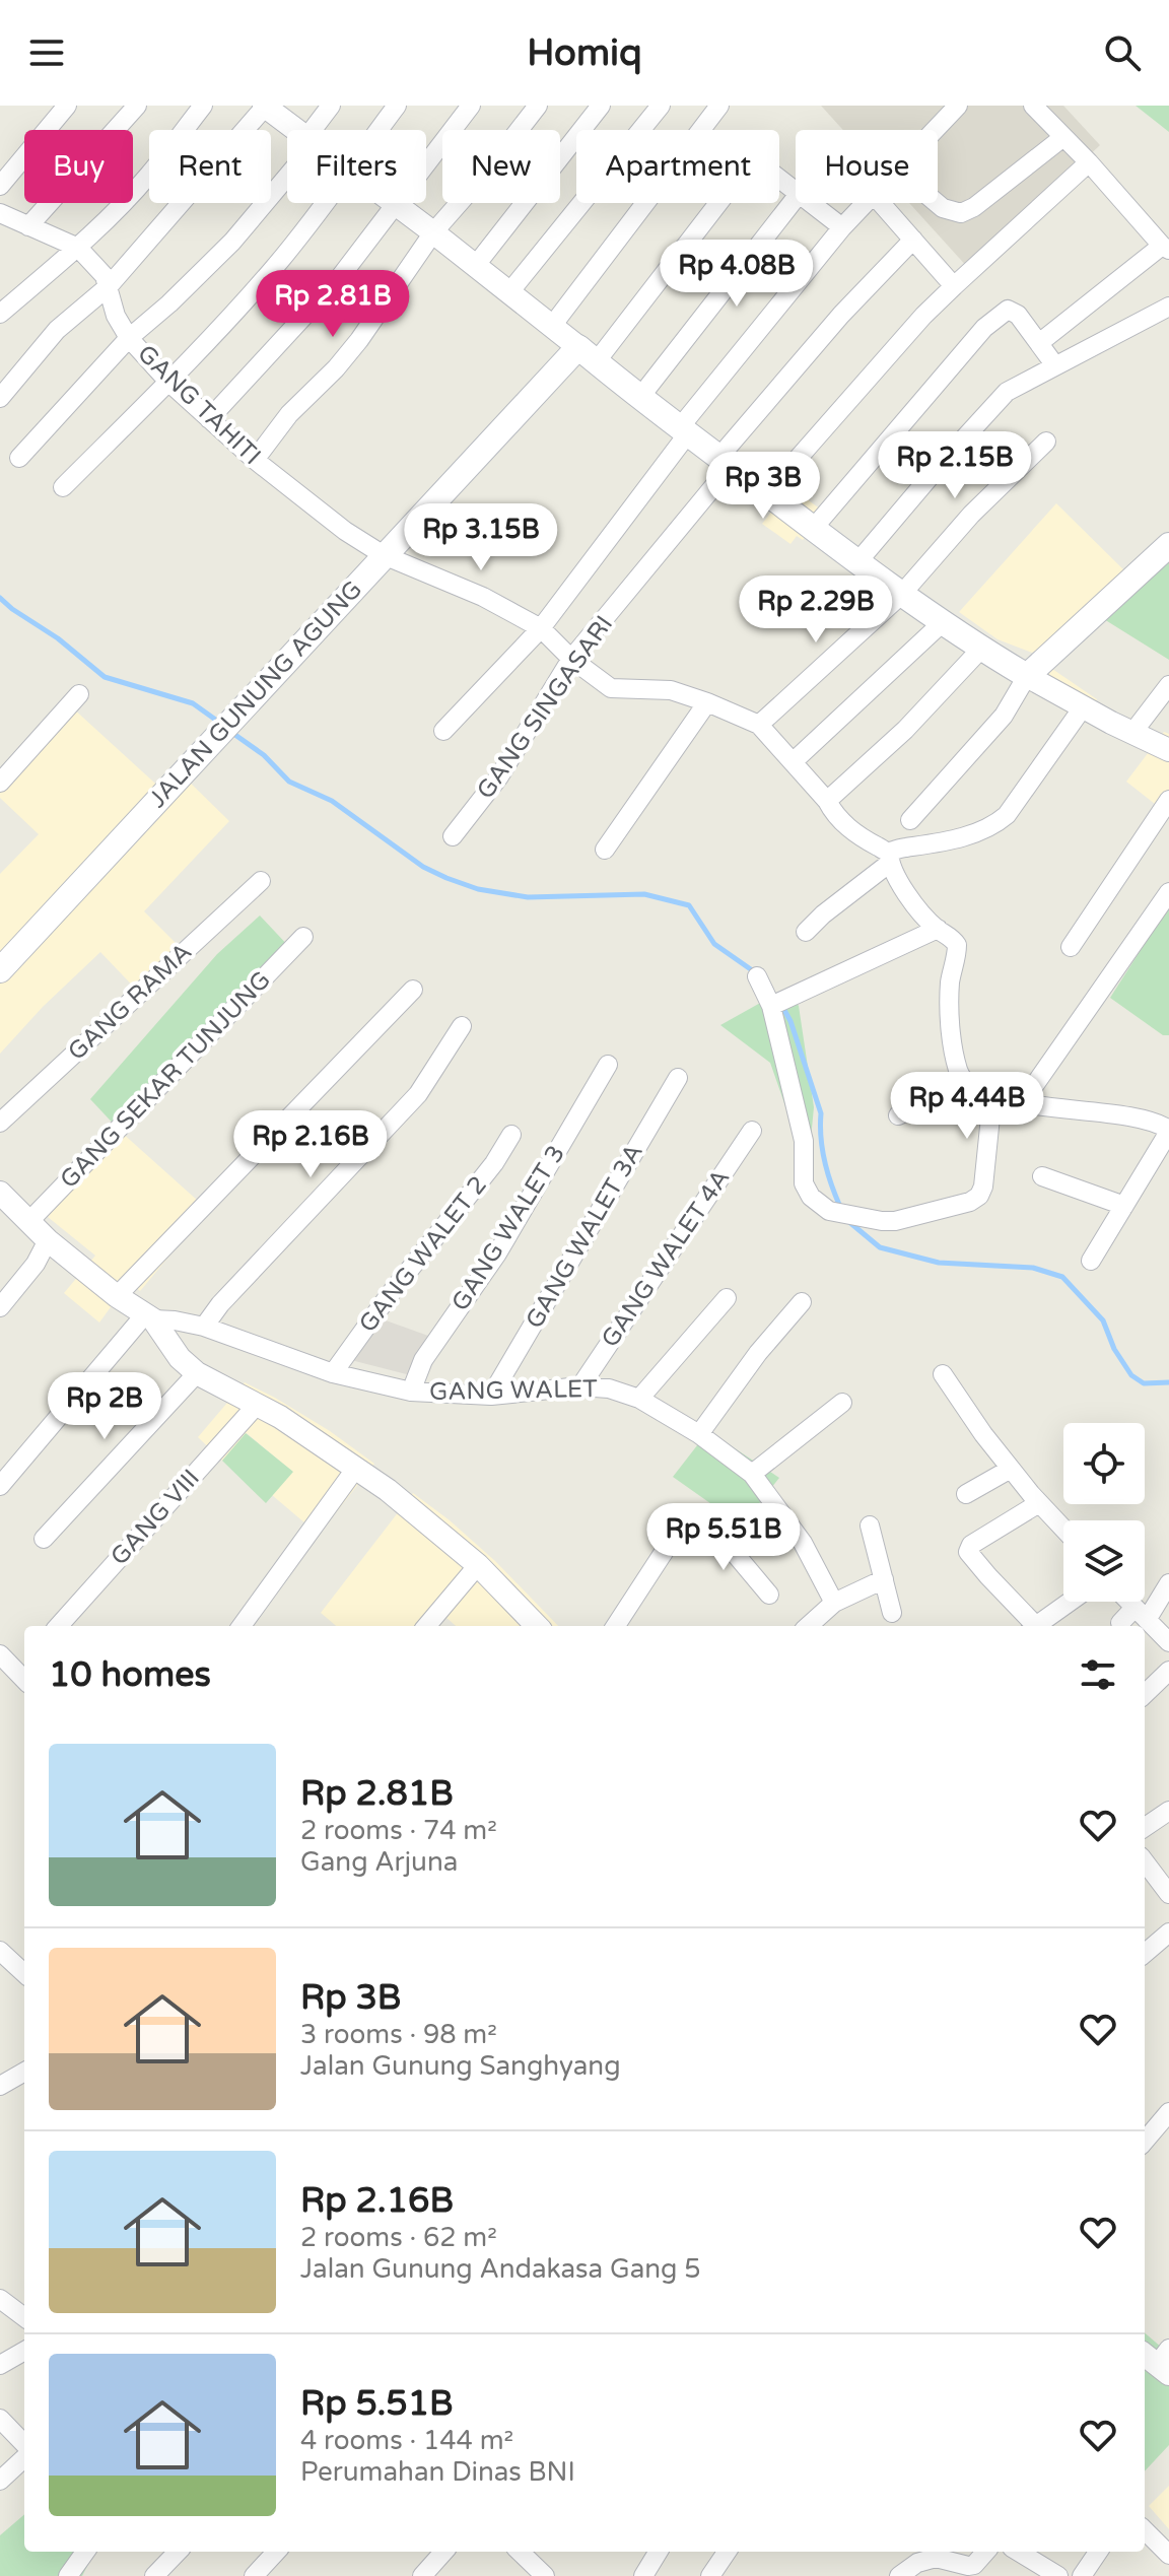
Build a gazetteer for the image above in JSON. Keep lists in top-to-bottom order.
{
  "streets": {
    "main road": ["JALAN GUNUNG AGUNG"],
    "street": [
      "GANG TAHITI",
      "GANG SINGASARI",
      "GANG RAMA",
      "GANG SEKAR TUNJUNG",
      "GANG WALET 3",
      "GANG WALET 3A",
      "GANG WALET 2",
      "GANG WALET 4A",
      "GANG WALET",
      "GANG VIII"
    ]
  },
  "crossings": [
    ["GANG TAHITI", "JALAN GUNUNG AGUNG"],
    ["GANG TAHITI", "GANG SINGASARI"],
    ["GANG WALET 3", "GANG WALET"],
    ["GANG WALET 3A", "GANG WALET"],
    ["GANG WALET 2", "GANG WALET"],
    ["GANG WALET 4A", "GANG WALET"]
  ],
  "page": {
    "header": "Homiq",
    "chip": [
      "Buy",
      "Rent",
      "Filters",
      "New",
      "Apartment",
      "House"
    ],
    "price": [
      "Rp 4.08B",
      "Rp 2.81B",
      "Rp 2.15B",
      "Rp 3B",
      "Rp 3.15B",
      "Rp 2.29B",
      "Rp 4.44B",
      "Rp 2.16B",
      "Rp 2B",
      "Rp 5.51B"
    ],
    "heading": "10 homes",
    "list": [
      {
        "name": "Rp 2.81B",
        "note": "2 rooms · 74 m² · Gang Arjuna"
      },
      {
        "name": "Rp 3B",
        "note": "3 rooms · 98 m² · Jalan Gunung Sanghyang"
      },
      {
        "name": "Rp 2.16B",
        "note": "2 rooms · 62 m² · Jalan Gunung Andakasa Gang 5"
      },
      {
        "name": "Rp 5.51B",
        "note": "4 rooms · 144 m² · Perumahan Dinas BNI"
      }
    ]
  }
}
